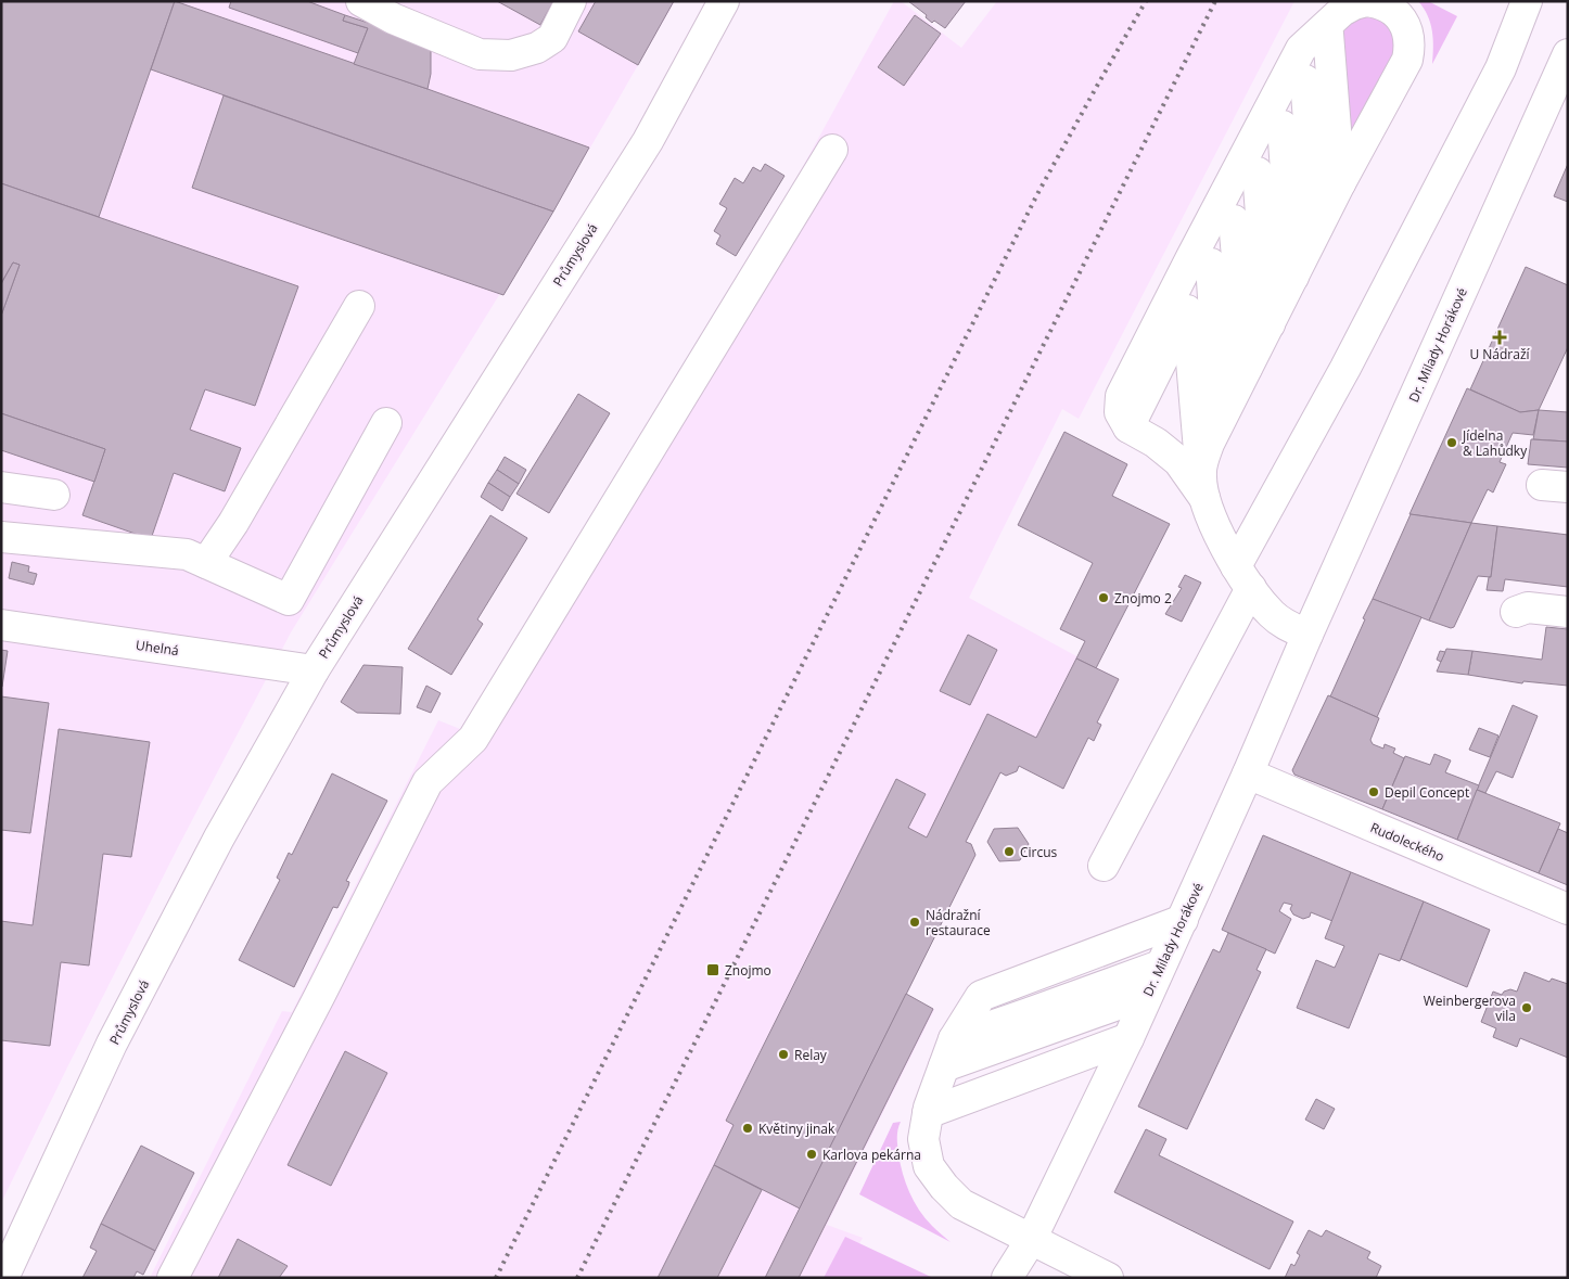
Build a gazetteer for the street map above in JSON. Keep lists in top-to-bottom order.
{
  "streets": {
    "street": [
      "Průmyslová",
      "Dr. Milady Horákové",
      "Uhelná",
      "Rudoleckého"
    ]
  },
  "crossings": [
    ["Průmyslová", "Uhelná"],
    ["Dr. Milady Horákové", "Rudoleckého"]
  ],
  "places": {
    "health": ["U Nádraží"],
    "other": [
      "Jídelna & Lahůdky",
      "Znojmo 2",
      "Depil Concept",
      "Circus",
      "Nádražní restaurace",
      "Weinbergerova vila",
      "Relay",
      "Květiny jinak",
      "Karlova pekárna"
    ],
    "transit": ["Znojmo"]
  }
}
